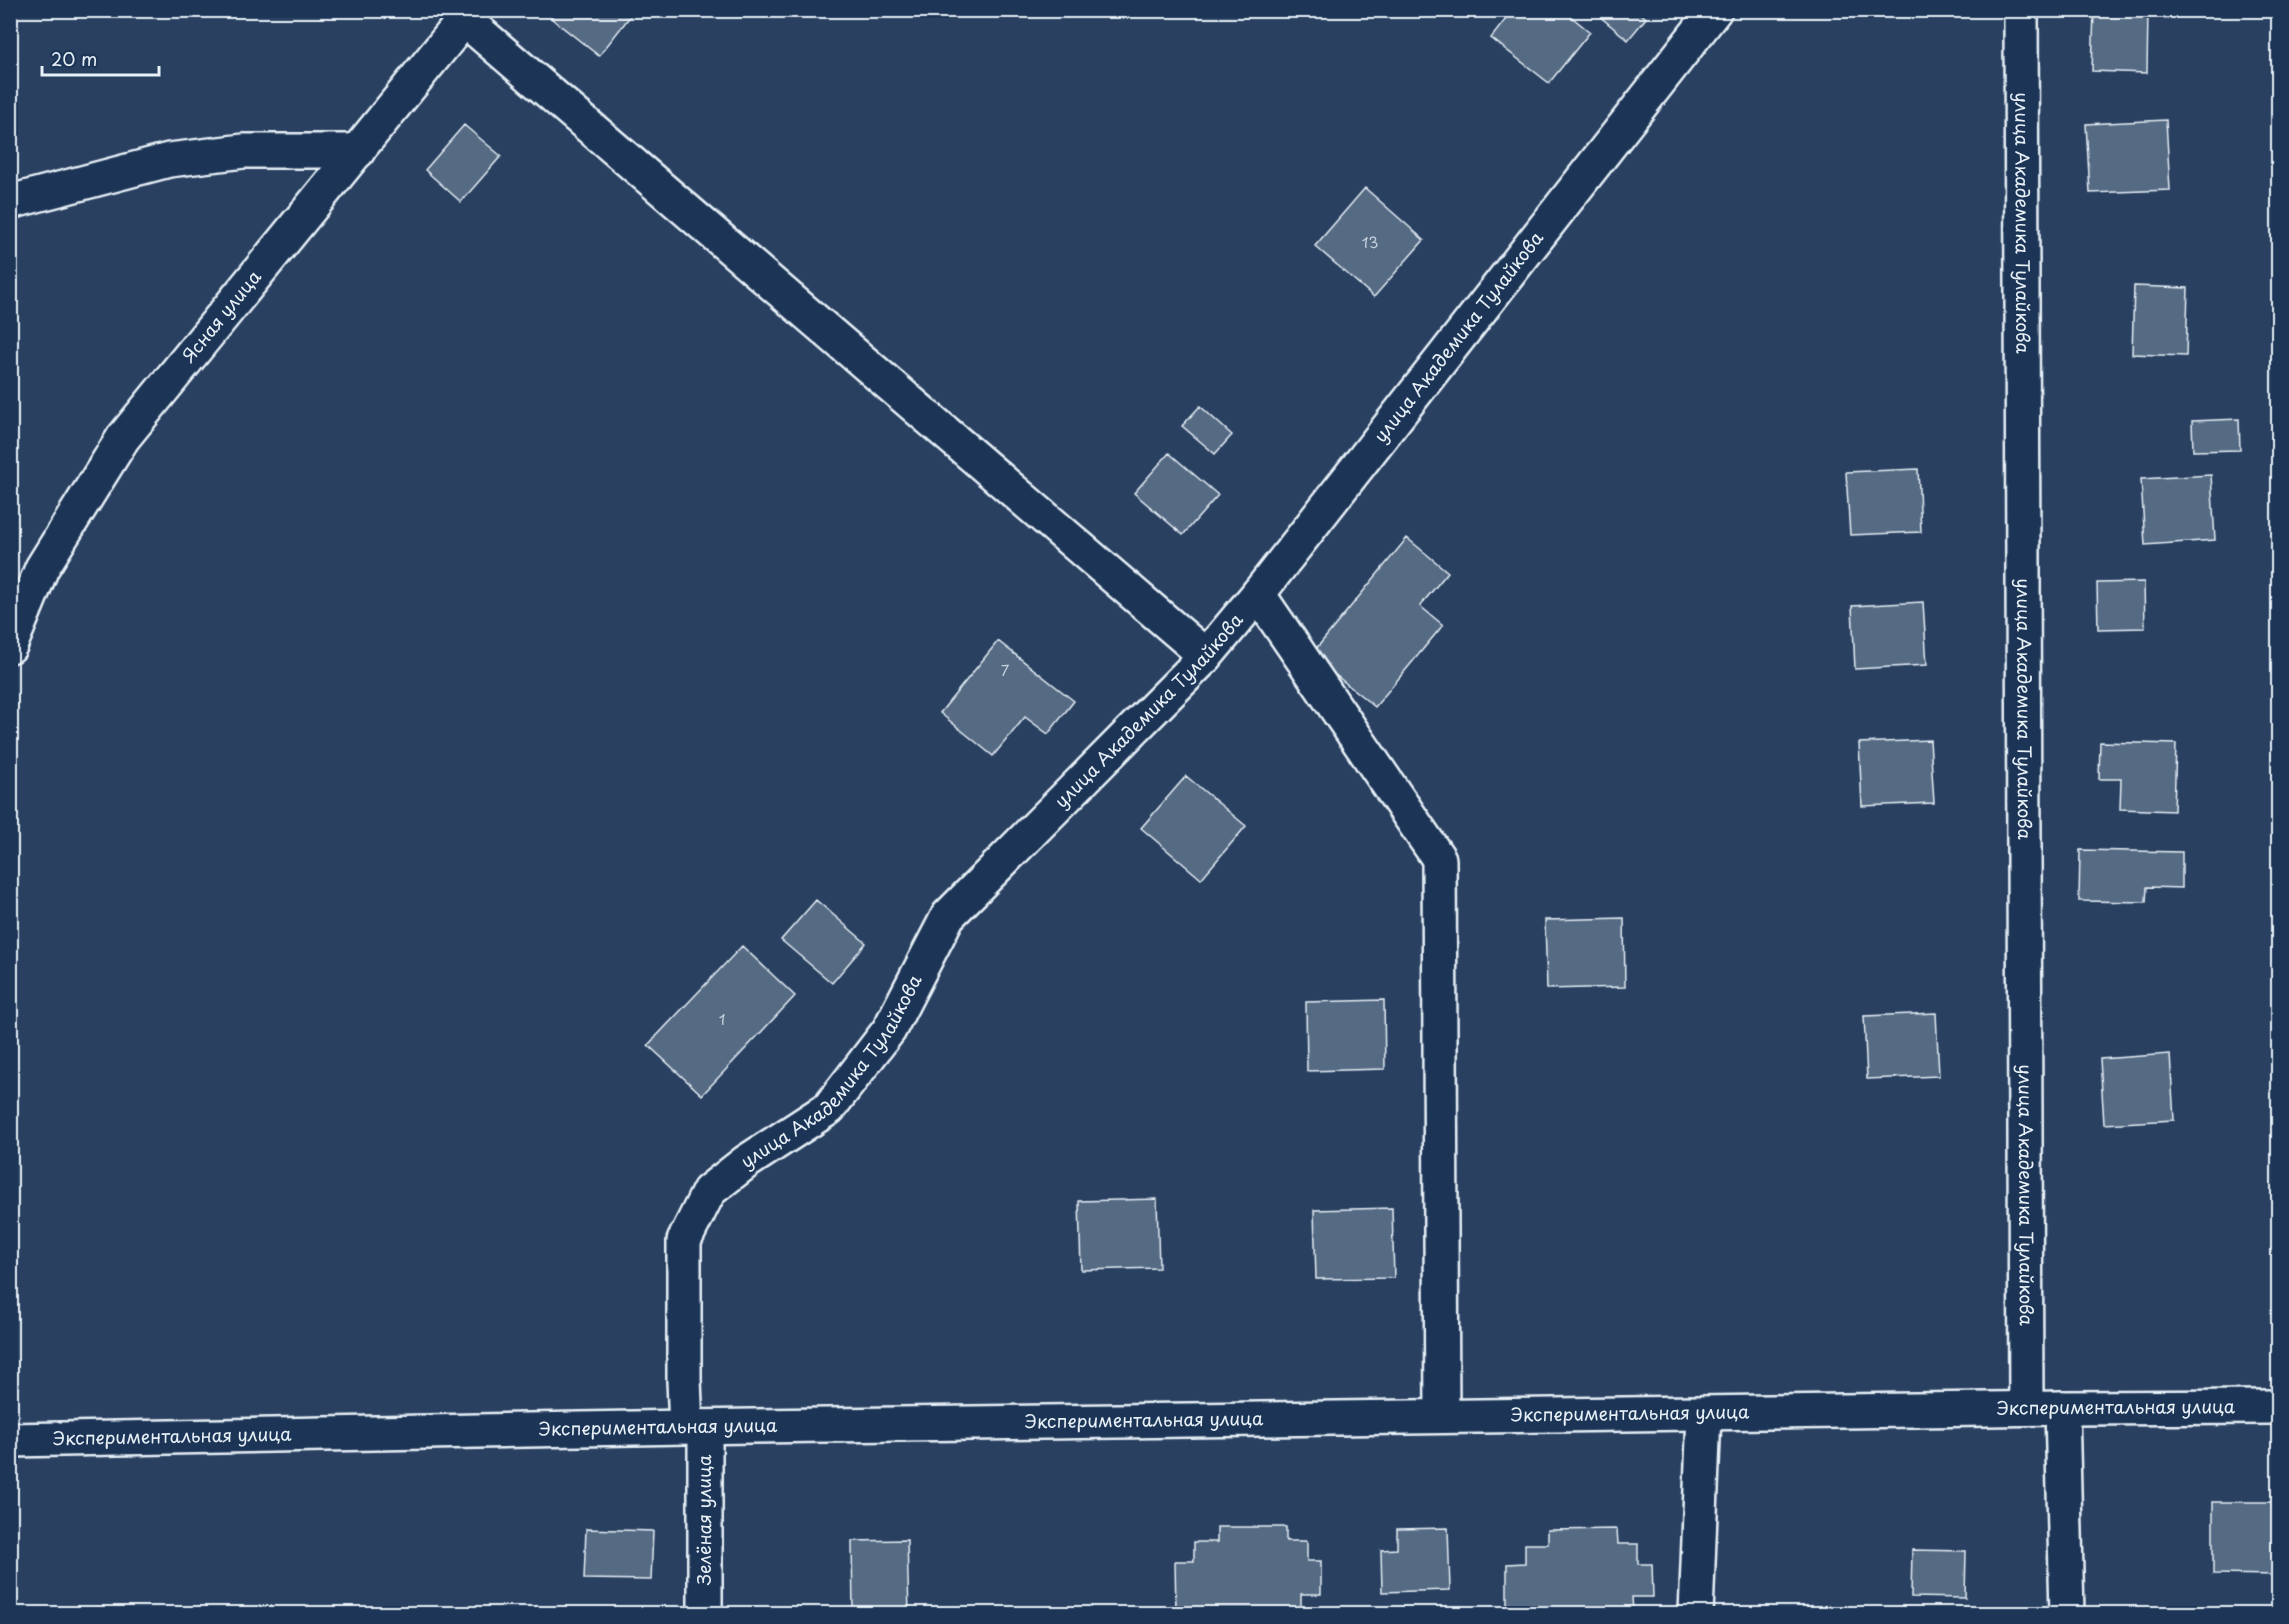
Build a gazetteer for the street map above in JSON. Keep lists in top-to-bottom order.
{
  "streets": {
    "street": [
      "улица Академика Тулайкова",
      "Ясная улица",
      "Экспериментальная улица",
      "Зелёная улица"
    ]
  },
  "crossings": [
    ["улица Академика Тулайкова", "Экспериментальная улица"],
    ["улица Академика Тулайкова", "Зелёная улица"],
    ["Экспериментальная улица", "Зелёная улица"]
  ],
  "house_numbers": ["13", "7", "1"],
  "scale_bar": "20 m"
}
